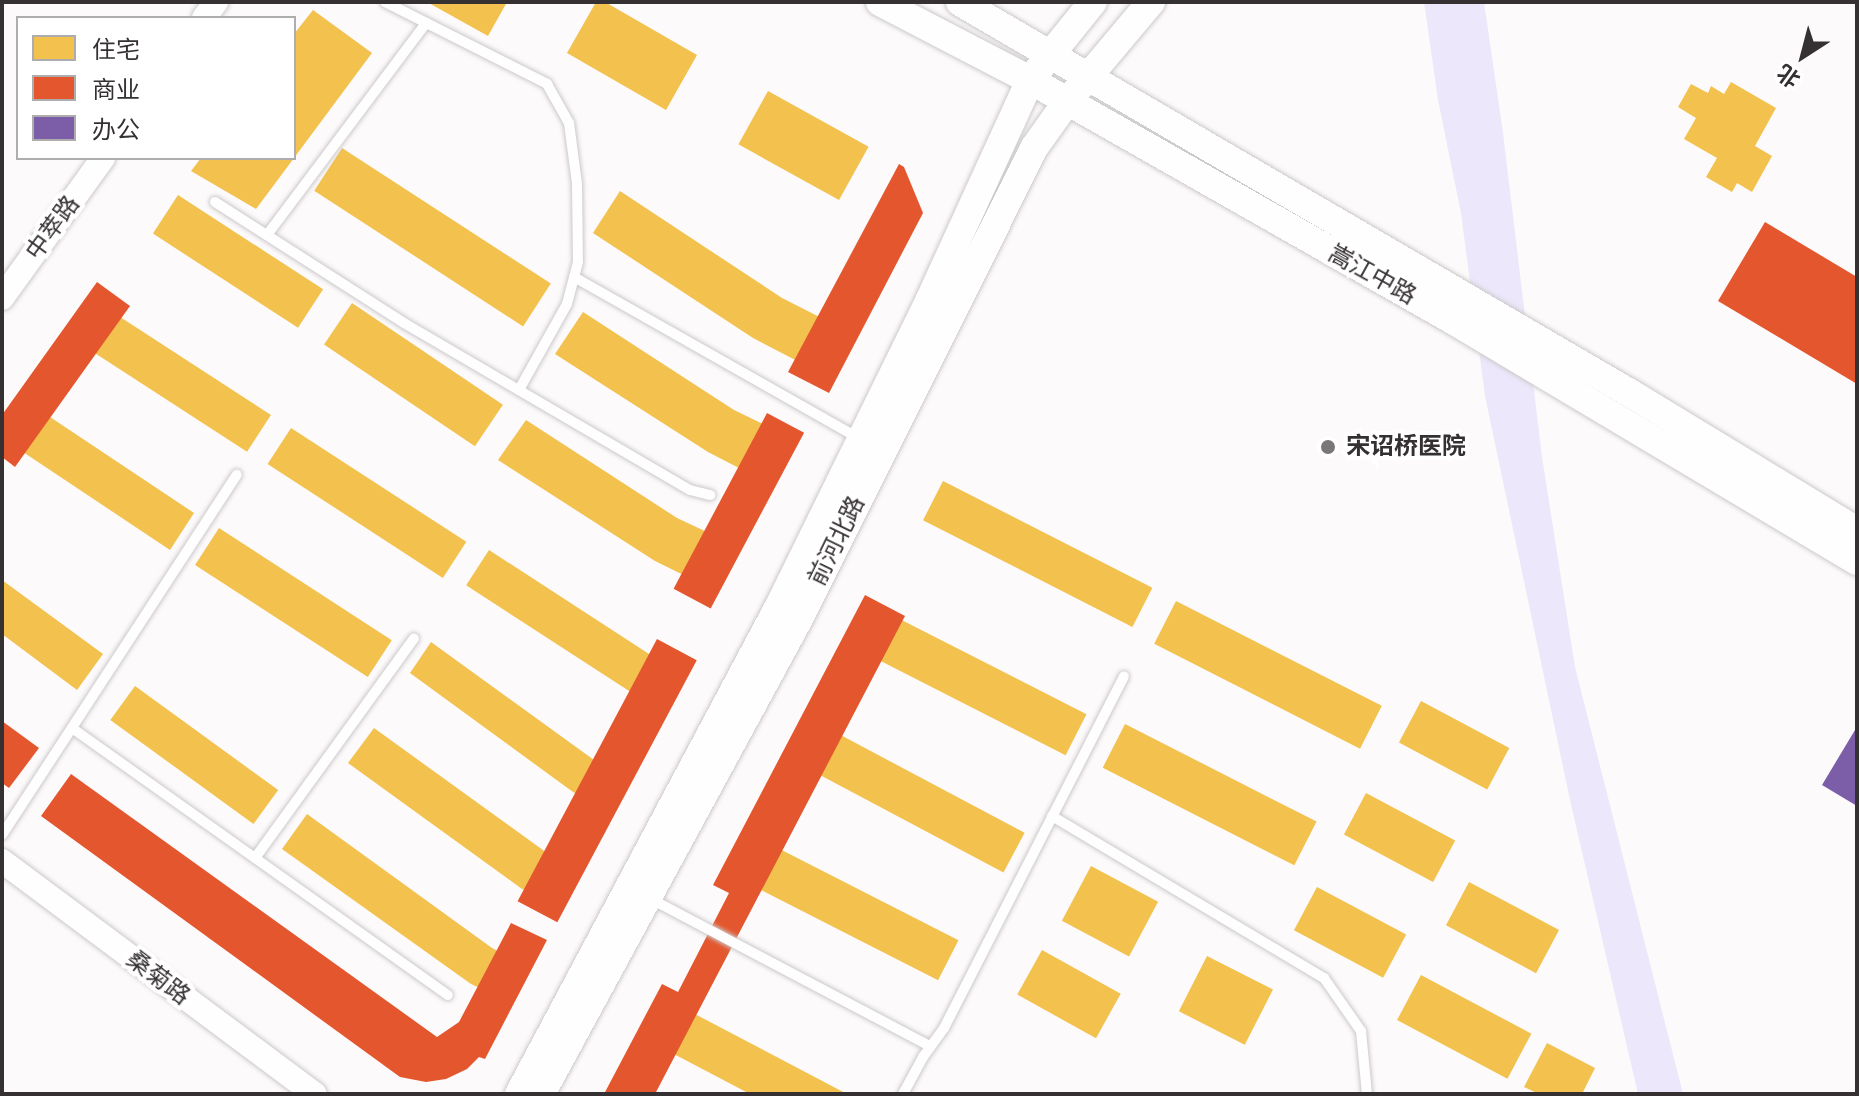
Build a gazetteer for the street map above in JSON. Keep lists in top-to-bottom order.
{
  "streets": {
    "main road": ["嵩江中路", "前河北路"],
    "street": ["中萃路", "桑菊路"]
  },
  "crossings": [
    ["嵩江中路", "前河北路"]
  ],
  "places": ["宋诏桥医院"],
  "legend": ["住宅", "商业", "办公"],
  "north": "bottom left"
}
